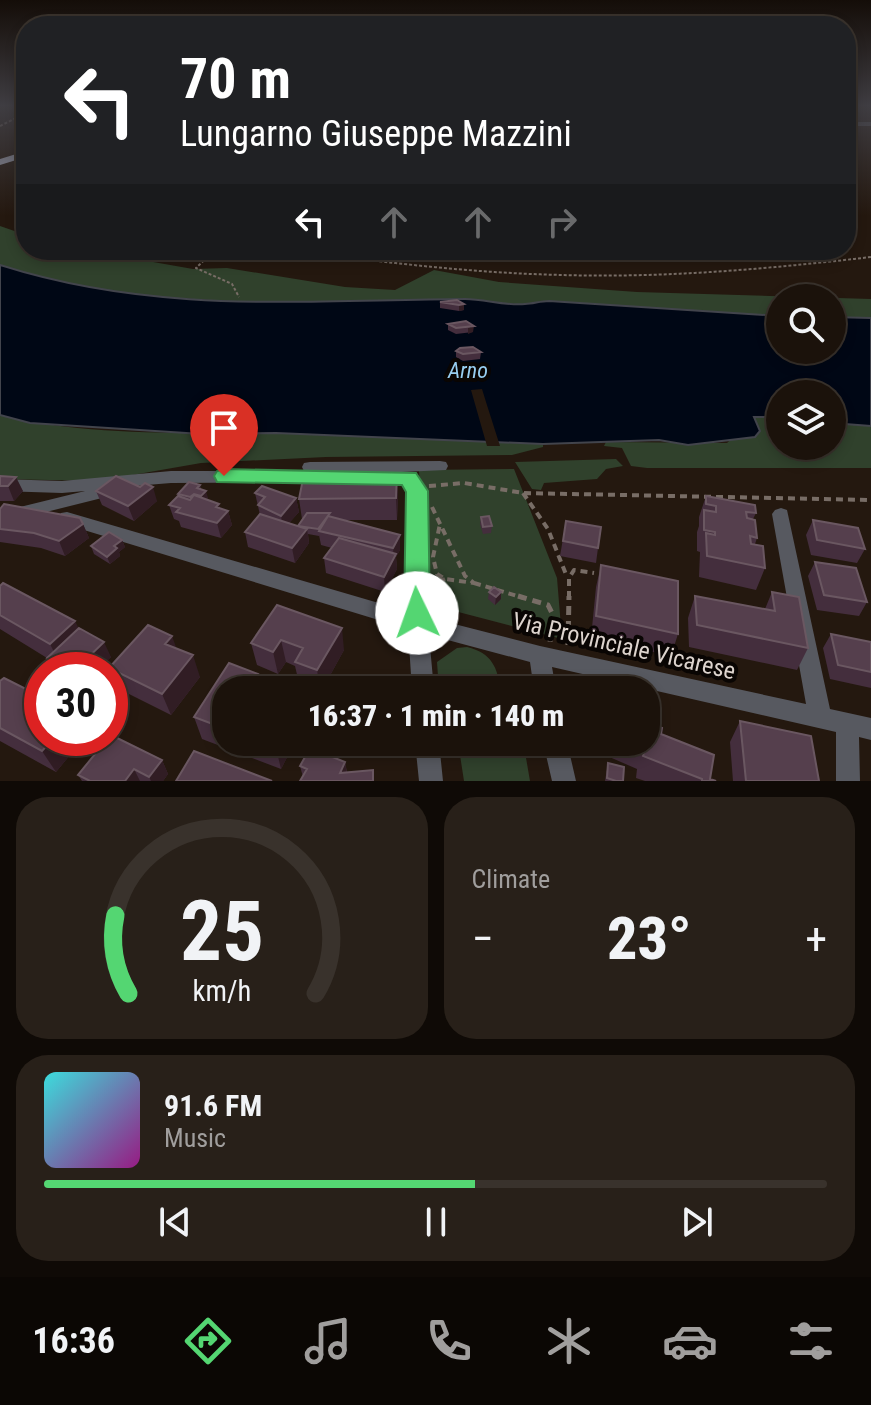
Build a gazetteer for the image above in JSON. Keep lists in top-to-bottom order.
{
  "streets": {
    "street": ["Via Provinciale Vicarese"]
  },
  "water": ["Arno"],
  "page": {
    "turn": ["70 m", "Lungarno Giuseppe Mazzini"],
    "limit": "30",
    "trip": "16:37 · 1 min · 140 m",
    "tile": "Climate",
    "heat": ["−", "23°", "+"],
    "song": ["91.6 FM", "Music"],
    "tabs": "16:36",
    "gauge": ["25", "km/h"]
  }
}
